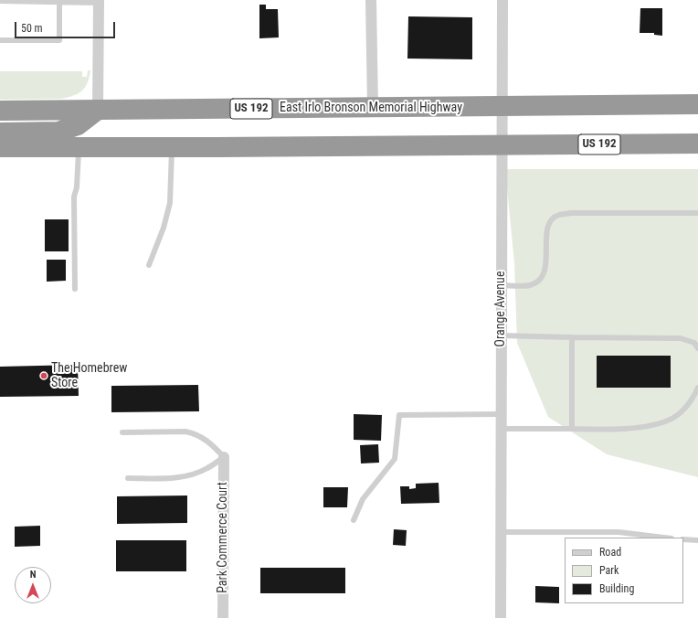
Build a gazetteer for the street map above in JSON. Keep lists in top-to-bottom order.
{
  "streets": {
    "highway": ["East Irlo Bronson Memorial Highway", "US 192"],
    "street": ["Orange Avenue", "Park Commerce Court"]
  },
  "crossings": [
    ["East Irlo Bronson Memorial Highway", "Orange Avenue"],
    ["US 192", "Orange Avenue"]
  ],
  "places": ["The Homebrew Store"],
  "legend": ["Road", "Park", "Building"],
  "scale_bar": "50 m",
  "north": "top"
}
